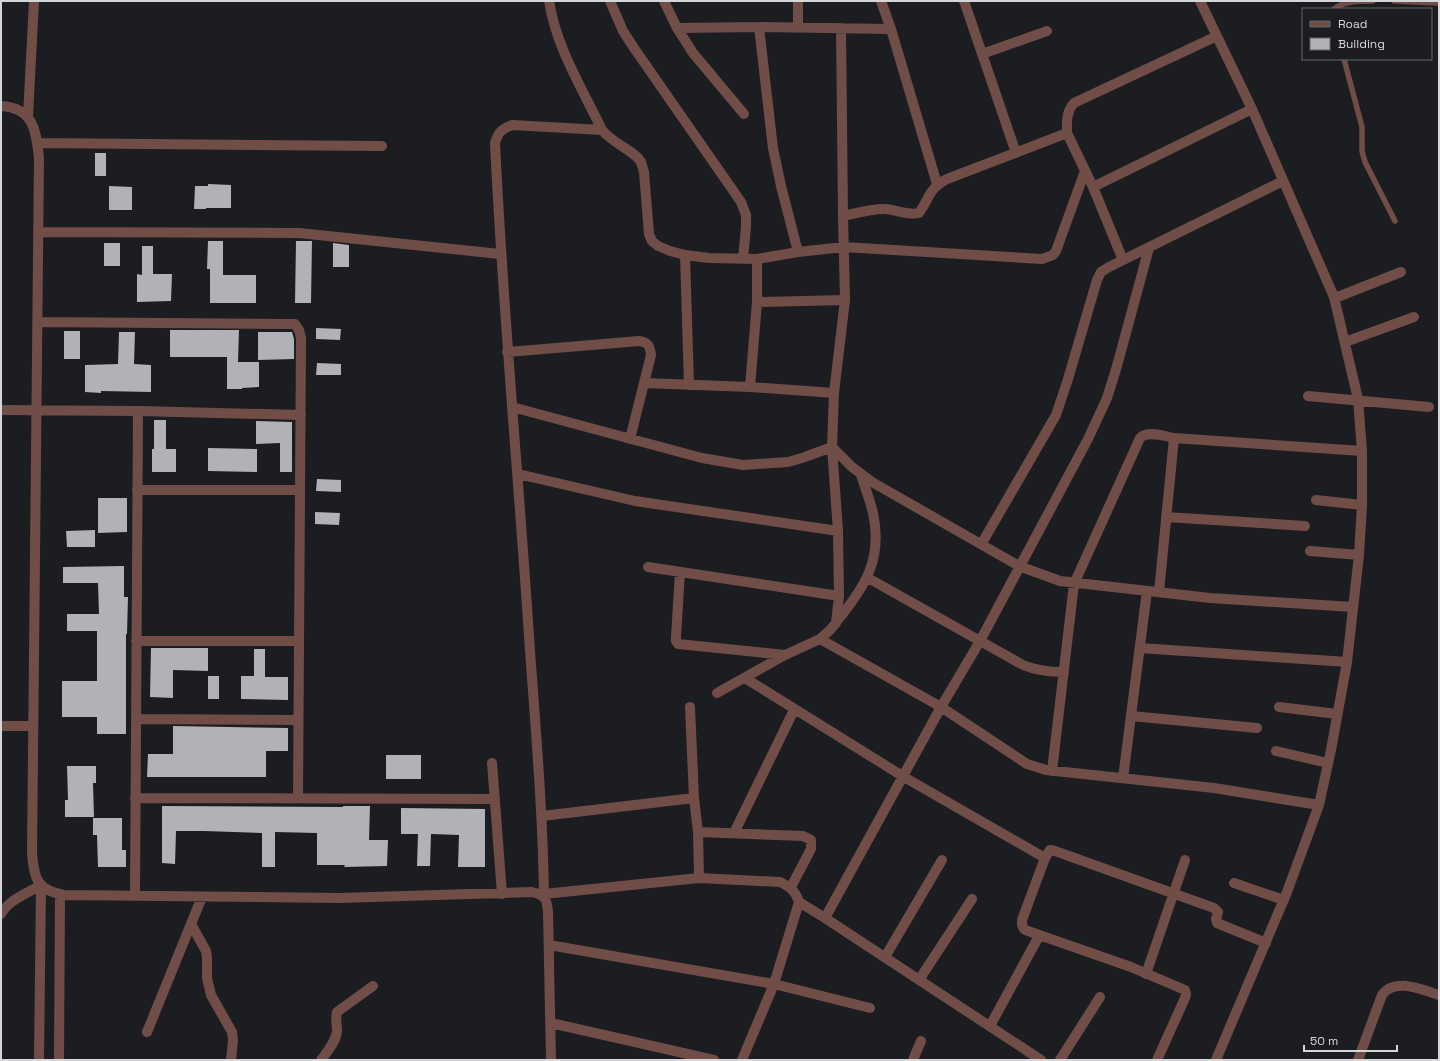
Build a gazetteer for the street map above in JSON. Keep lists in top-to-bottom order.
{
  "legend": ["Road", "Building"],
  "scale_bar": "50 m"
}
